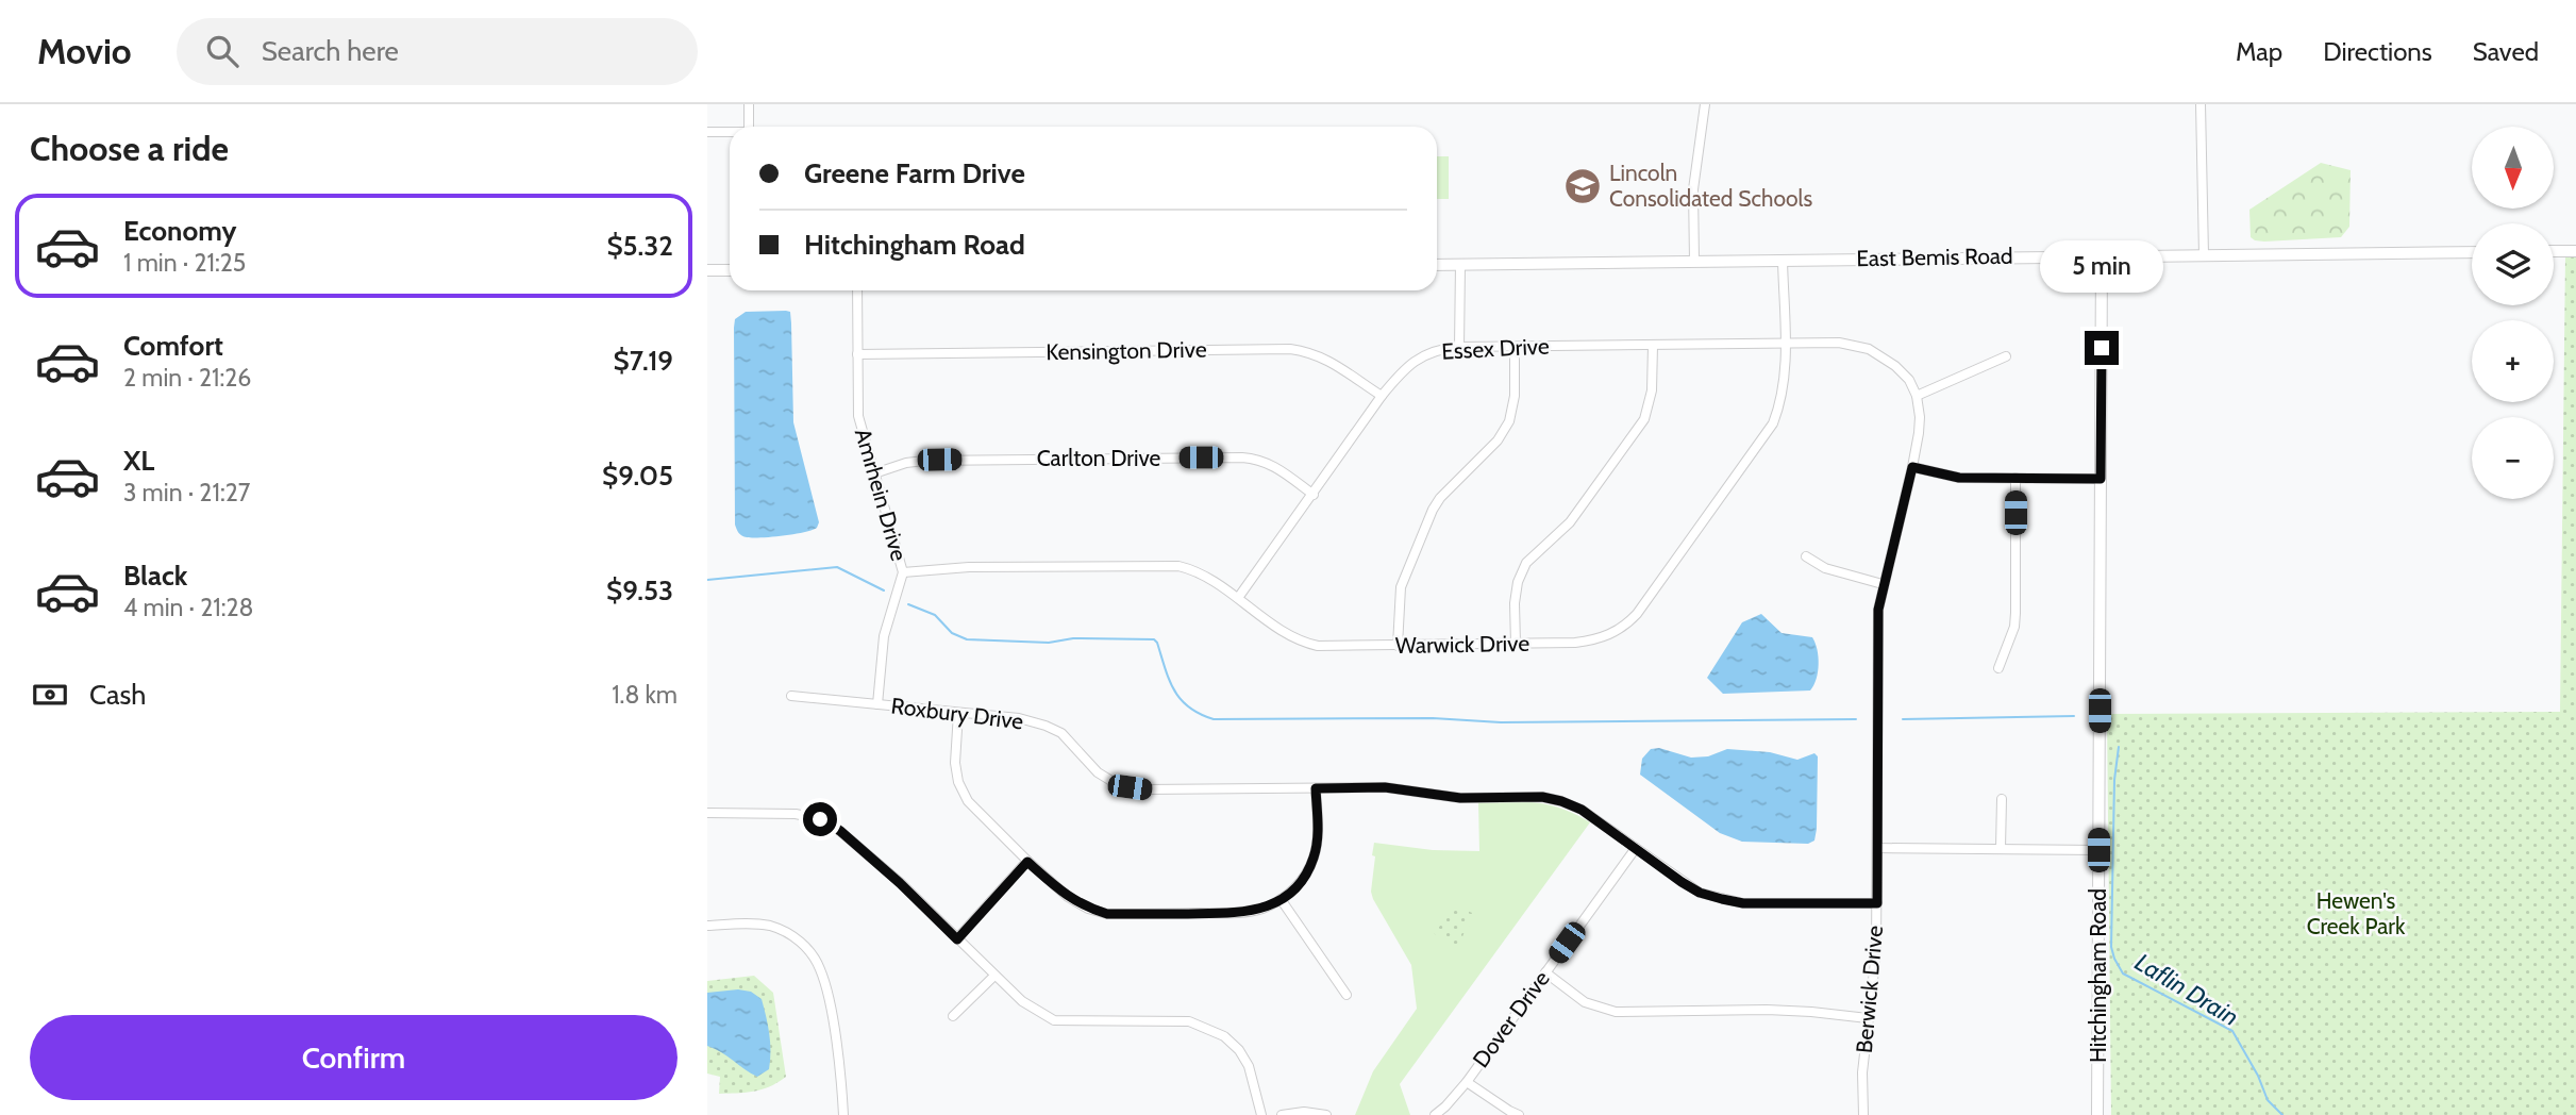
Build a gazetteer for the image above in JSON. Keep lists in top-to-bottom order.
{
  "streets": {
    "street": [
      "East Bemis Road",
      "Essex Drive",
      "Kensington Drive",
      "Carlton Drive",
      "Amrhein Drive",
      "Warwick Drive",
      "Roxbury Drive",
      "Hitchingham Road",
      "Berwick Drive",
      "Dover Drive"
    ]
  },
  "crossings": [
    ["East Bemis Road", "Warwick Drive"],
    ["East Bemis Road", "Hitchingham Road"],
    ["Essex Drive", "Kensington Drive"],
    ["Essex Drive", "Carlton Drive"],
    ["Essex Drive", "Warwick Drive"],
    ["Kensington Drive", "Amrhein Drive"],
    ["Carlton Drive", "Amrhein Drive"],
    ["Amrhein Drive", "Warwick Drive"],
    ["Amrhein Drive", "Roxbury Drive"],
    ["Roxbury Drive", "Berwick Drive"],
    ["Roxbury Drive", "Dover Drive"]
  ],
  "water": ["Laflin Drain"],
  "parks": ["Hewen's Creek Park"],
  "places": {
    "school or university": ["Lincoln Consolidated Schools"]
  },
  "north": "bottom",
  "page": {
    "header": "Movio",
    "search": "Search here",
    "nav": ["Map", "Directions", "Saved"],
    "heading": "Choose a ride",
    "map_buttons": ["+", "−"],
    "banner": ["Greene Farm Drive", "Hitchingham Road"],
    "list": [
      {
        "name": "Economy",
        "note": "1 min · 21:25",
        "value": "$5.32"
      },
      {
        "name": "Comfort",
        "note": "2 min · 21:26",
        "value": "$7.19"
      },
      {
        "name": "XL",
        "note": "3 min · 21:27",
        "value": "$9.05"
      },
      {
        "name": "Black",
        "note": "4 min · 21:28",
        "value": "$9.53"
      }
    ],
    "bubble": "5 min",
    "pay": ["Cash", "1.8 km"],
    "buttons": "Confirm"
  }
}
